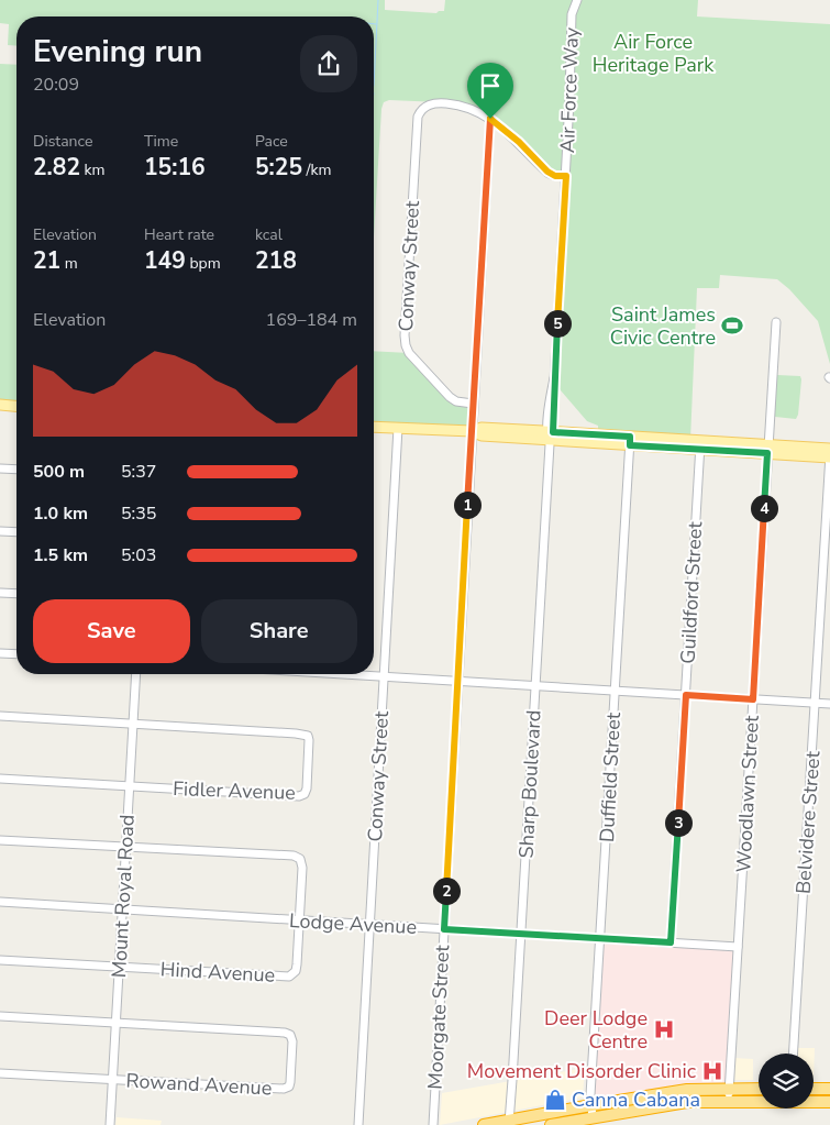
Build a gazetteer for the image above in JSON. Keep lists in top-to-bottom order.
{
  "streets": {
    "street": [
      "Air Force Way",
      "Conway Street",
      "Guildford Street",
      "Duffield Street",
      "Sharp Boulevard",
      "Fidler Avenue",
      "Woodlawn Street",
      "Belvidere Street",
      "Mount Royal Road",
      "Lodge Avenue",
      "Hind Avenue",
      "Moorgate Street",
      "Rowand Avenue"
    ]
  },
  "crossings": [
    ["Air Force Way", "Sharp Boulevard"],
    ["Conway Street", "Lodge Avenue"],
    ["Conway Street", "Moorgate Street"],
    ["Guildford Street", "Lodge Avenue"],
    ["Duffield Street", "Lodge Avenue"],
    ["Sharp Boulevard", "Lodge Avenue"],
    ["Fidler Avenue", "Mount Royal Road"],
    ["Woodlawn Street", "Lodge Avenue"],
    ["Mount Royal Road", "Lodge Avenue"],
    ["Mount Royal Road", "Hind Avenue"],
    ["Mount Royal Road", "Rowand Avenue"],
    ["Lodge Avenue", "Hind Avenue"],
    ["Lodge Avenue", "Moorgate Street"]
  ],
  "parks": ["Air Force Heritage Park"],
  "places": {
    "sports": ["Saint James Civic Centre"],
    "hospital": ["Deer Lodge Centre", "Movement Disorder Clinic"],
    "shop": ["Canna Cabana"]
  },
  "page": {
    "heading": ["Evening run", "20:09"],
    "stats": [
      ["Distance", "2.82 km"],
      ["Time", "15:16"],
      ["Pace", "5:25 /km"],
      ["Elevation", "21 m"],
      ["Heart rate", "149 bpm"],
      ["kcal", "218"]
    ],
    "chart": ["Elevation", "169–184 m"],
    "pins": [
      "5",
      "1",
      "4",
      "3",
      "2"
    ],
    "list": [
      {
        "name": "500 m",
        "note": "5:37"
      },
      {
        "name": "1.0 km",
        "note": "5:35"
      },
      {
        "name": "1.5 km",
        "note": "5:03"
      }
    ],
    "buttons": ["Save", "Share"]
  }
}
